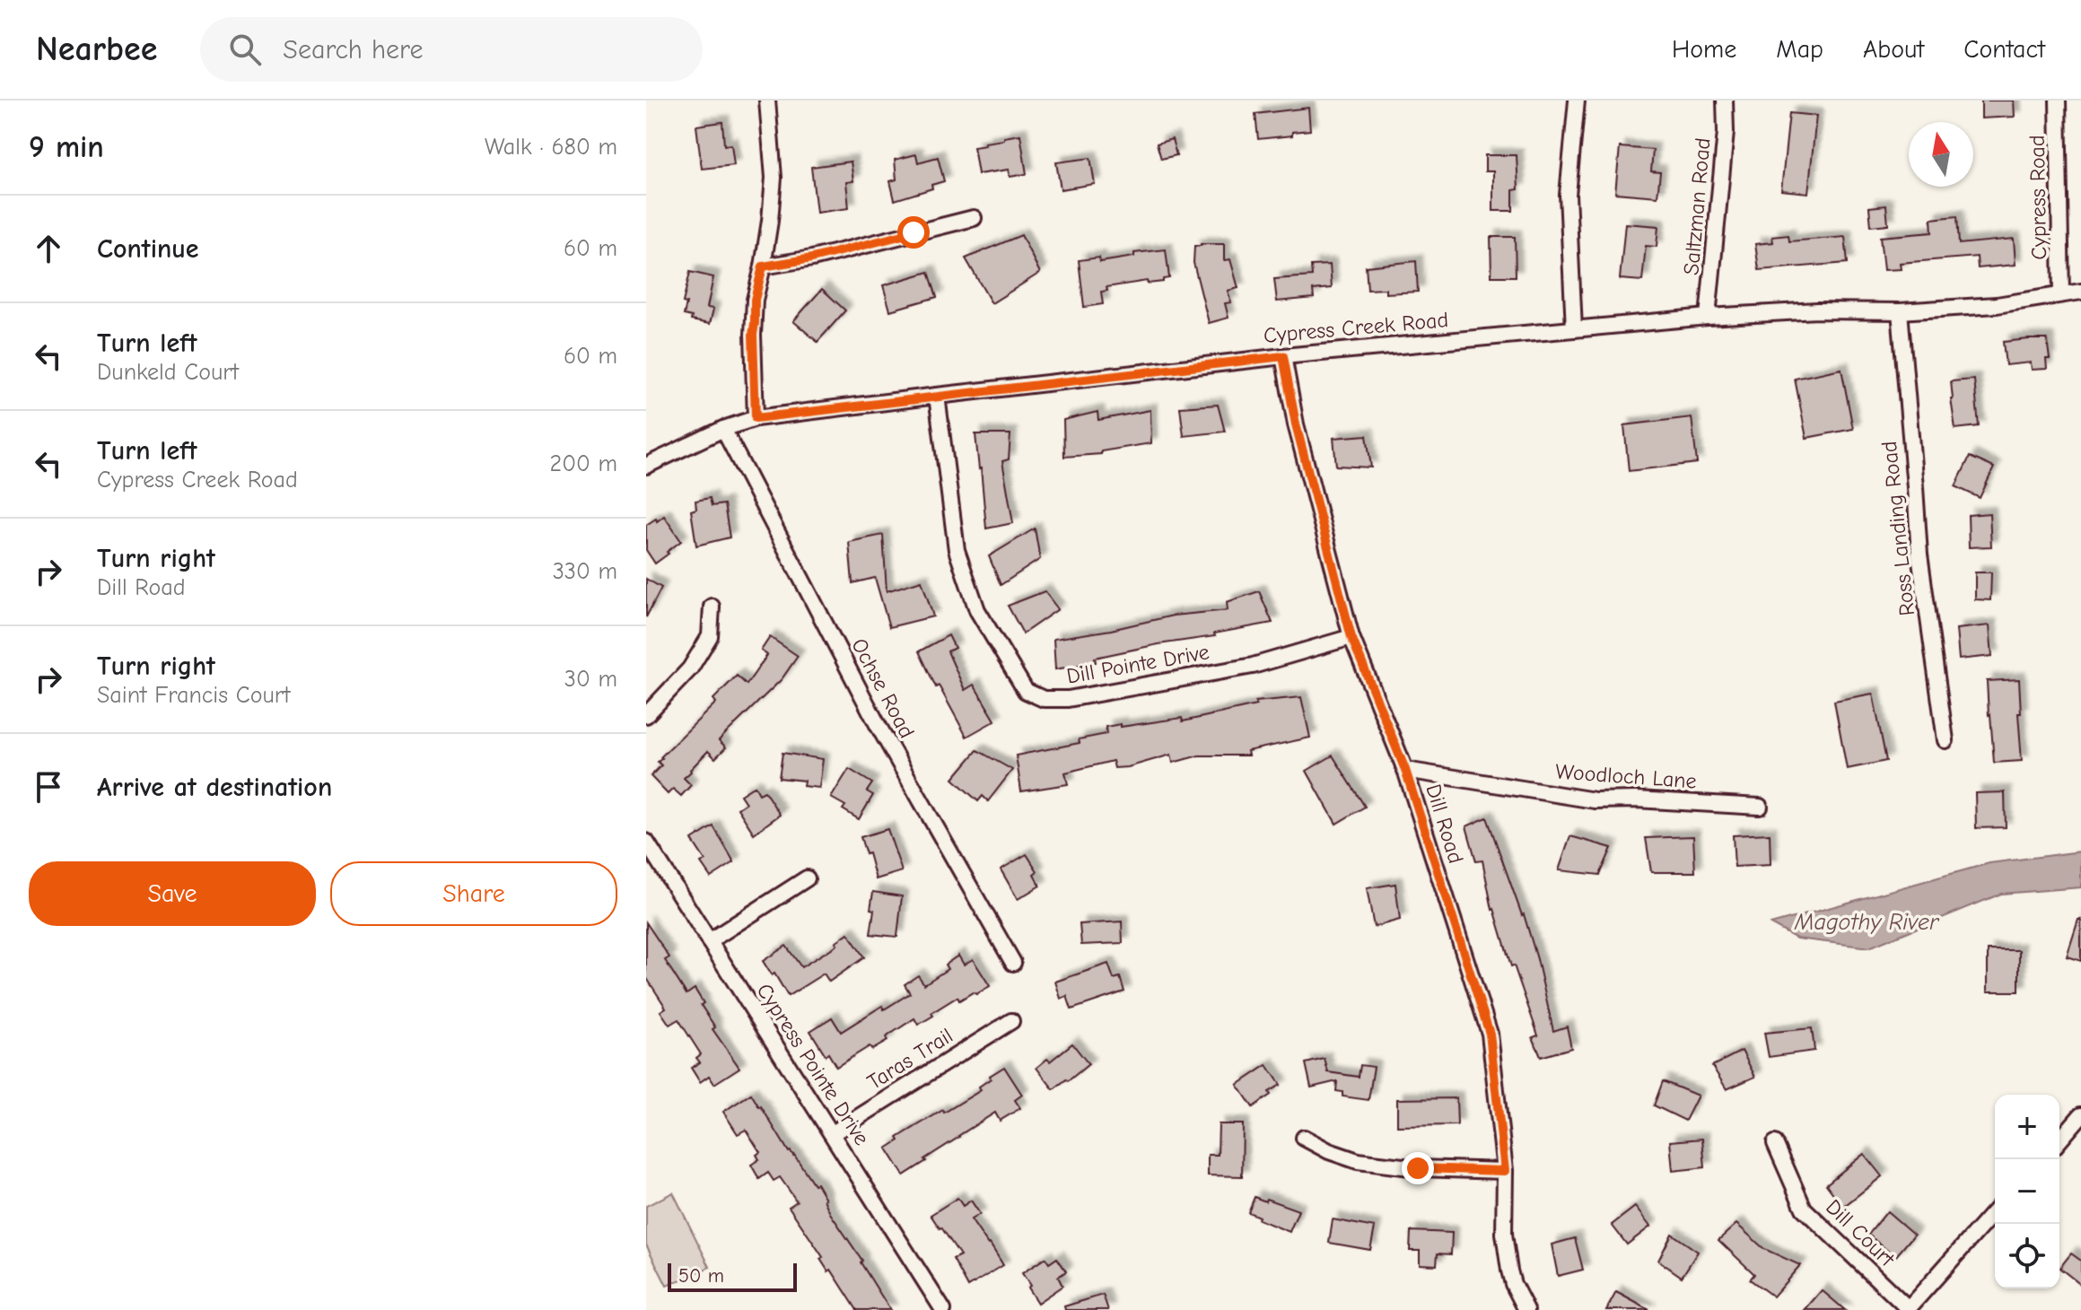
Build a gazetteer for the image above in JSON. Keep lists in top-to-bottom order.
{
  "streets": {
    "street": [
      "Cypress Road",
      "Saltzman Road",
      "Cypress Creek Road",
      "Ross Landing Road",
      "Dill Pointe Drive",
      "Ochse Road",
      "Woodloch Lane",
      "Dill Road",
      "Taras Trail",
      "Cypress Pointe Drive",
      "Dill Court"
    ]
  },
  "crossings": [
    ["Cypress Road", "Cypress Creek Road"],
    ["Saltzman Road", "Cypress Creek Road"],
    ["Cypress Creek Road", "Ross Landing Road"],
    ["Cypress Creek Road", "Dill Pointe Drive"],
    ["Cypress Creek Road", "Ochse Road"],
    ["Cypress Creek Road", "Dill Road"],
    ["Dill Pointe Drive", "Dill Road"],
    ["Woodloch Lane", "Dill Road"],
    ["Taras Trail", "Cypress Pointe Drive"]
  ],
  "water": ["Magothy River"],
  "scale_bar": "50 m",
  "north": "top",
  "page": {
    "header": "Nearbee",
    "search": "Search here",
    "nav": [
      "Home",
      "Map",
      "About",
      "Contact"
    ],
    "heading": ["9 min", "Walk · 680 m"],
    "list": [
      ["Continue", "60 m"],
      ["Turn left", "Dunkeld Court", "60 m"],
      ["Turn left", "Cypress Creek Road", "200 m"],
      ["Turn right", "Dill Road", "330 m"],
      ["Turn right", "Saint Francis Court", "30 m"],
      "Arrive at destination"
    ],
    "buttons": ["Save", "Share"],
    "map_buttons": ["+", "−"],
    "scale": "50 m"
  }
}
